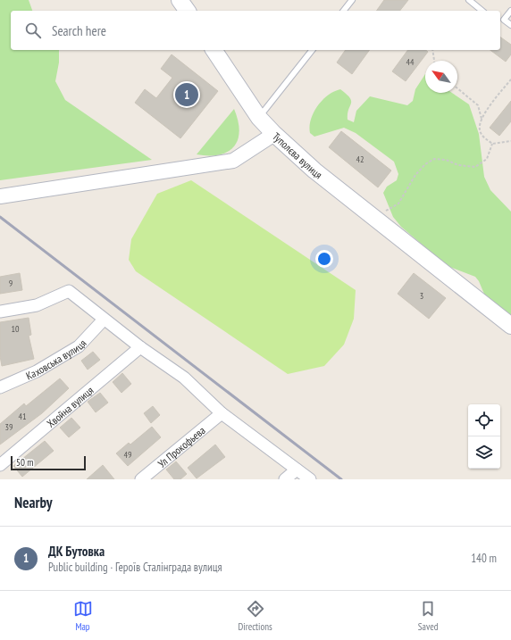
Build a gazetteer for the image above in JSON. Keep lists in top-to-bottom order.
{
  "streets": {
    "main road": ["Туполєва вулиця"],
    "street": ["Каховська вулиця", "Хвойна вулиця", "Ул Прокофьева"]
  },
  "house_numbers": [
    "44",
    "42",
    "9",
    "3",
    "10",
    "41",
    "39",
    "49"
  ],
  "scale_bar": "50 m",
  "north": "top left",
  "page": {
    "search": "Search here",
    "pins": "1",
    "scale": "50 m",
    "heading": "Nearby",
    "list": [
      {
        "mark": "1",
        "name": "ДК Бутовка",
        "note": "Public building · Героїв Сталінграда вулиця",
        "value": "140 m"
      }
    ],
    "nav": ["Map", "Directions", "Saved"]
  }
}
